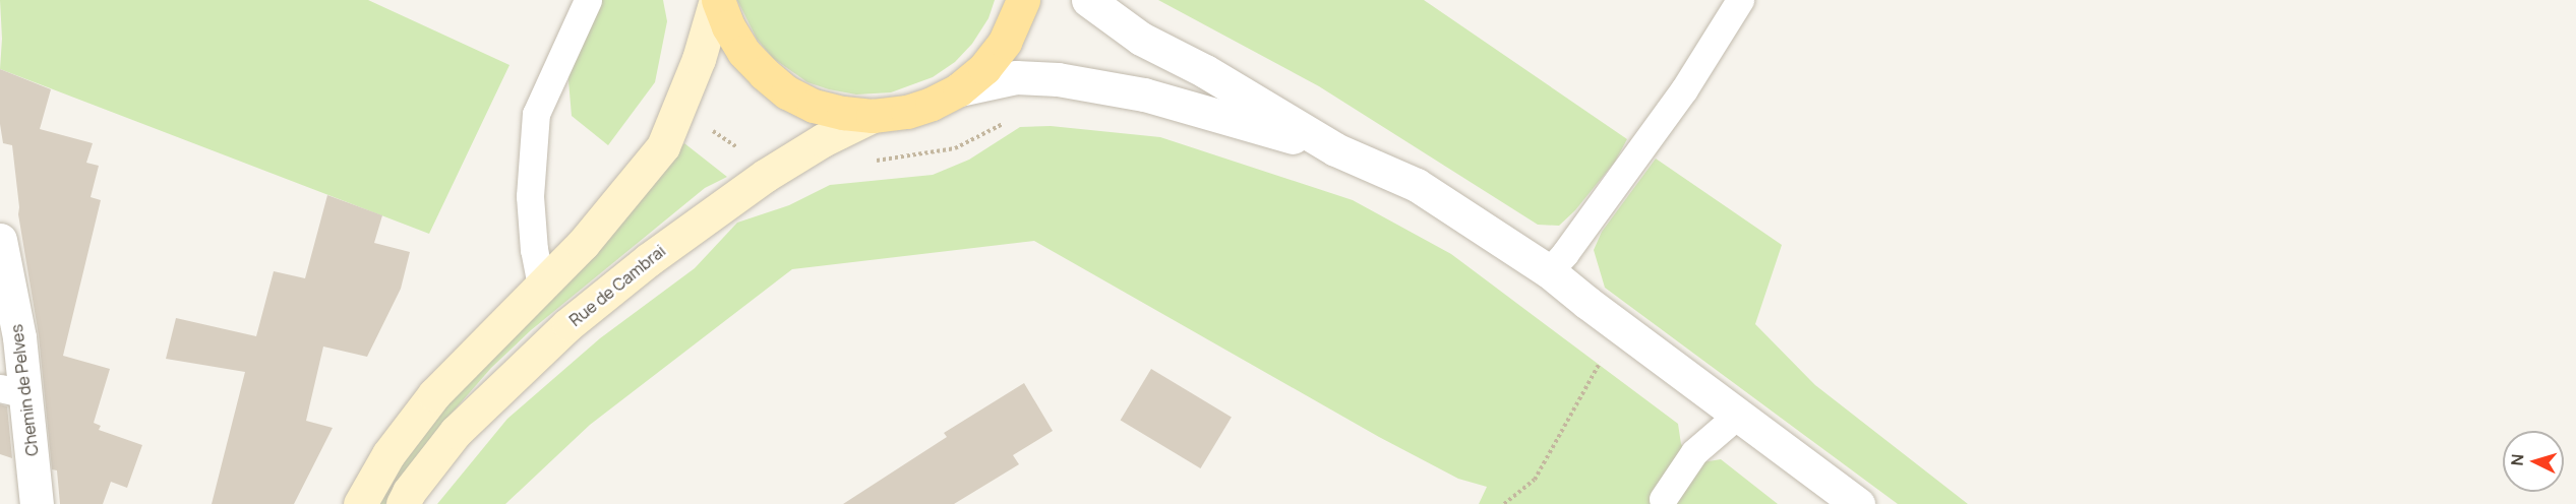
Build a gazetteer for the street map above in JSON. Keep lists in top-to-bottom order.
{
  "streets": {
    "main road": ["Rue de Cambrai"],
    "street": ["Chemin de Pelves"]
  },
  "north": "left"
}
